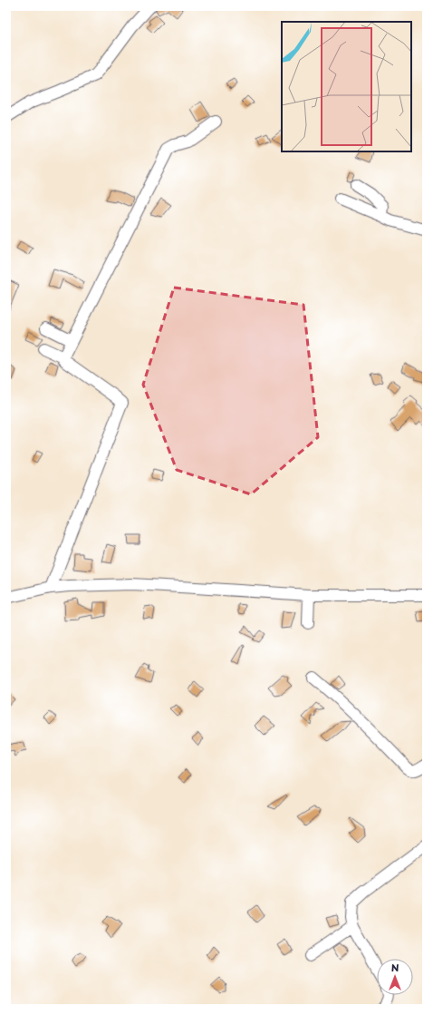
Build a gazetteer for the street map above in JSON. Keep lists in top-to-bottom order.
{
  "north": "top"
}
